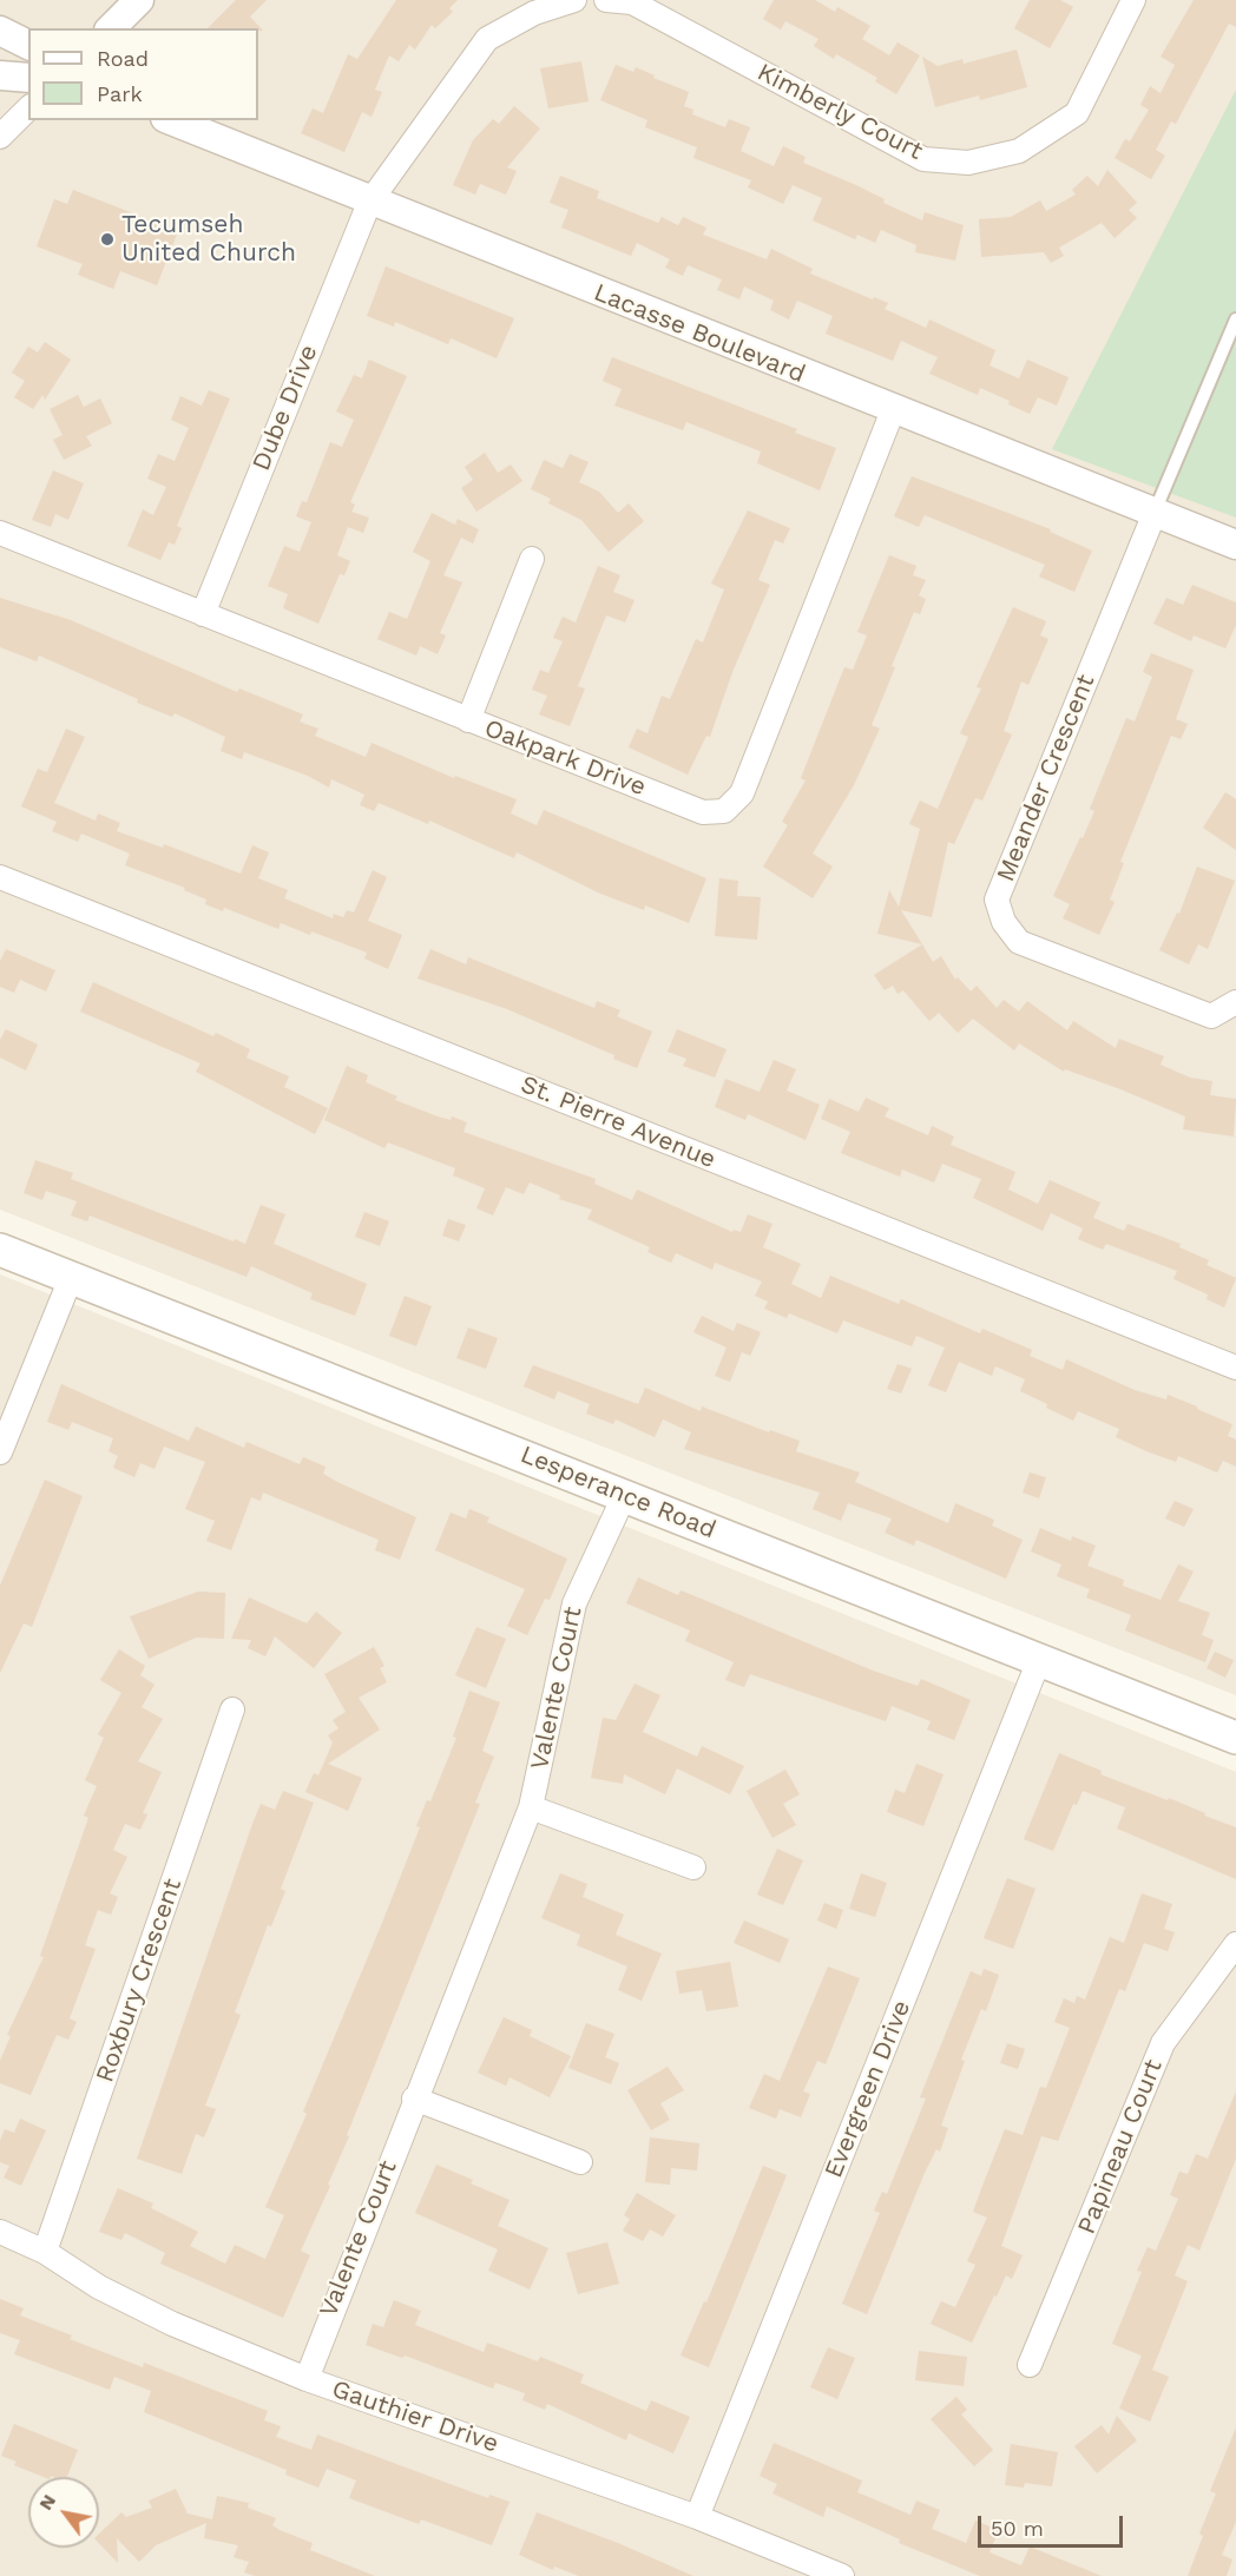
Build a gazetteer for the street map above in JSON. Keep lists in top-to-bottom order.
{
  "streets": {
    "main road": ["Lesperance Road"],
    "street": [
      "Kimberly Court",
      "Lacasse Boulevard",
      "Dube Drive",
      "Oakpark Drive",
      "Meander Crescent",
      "St. Pierre Avenue",
      "Valente Court",
      "Roxbury Crescent",
      "Evergreen Drive",
      "Papineau Court",
      "Gauthier Drive"
    ]
  },
  "crossings": [
    ["Lacasse Boulevard", "Dube Drive"],
    ["Lacasse Boulevard", "Oakpark Drive"],
    ["Lacasse Boulevard", "Meander Crescent"],
    ["Dube Drive", "Oakpark Drive"],
    ["Lesperance Road", "Valente Court"],
    ["Lesperance Road", "Evergreen Drive"],
    ["Valente Court", "Gauthier Drive"],
    ["Roxbury Crescent", "Gauthier Drive"],
    ["Evergreen Drive", "Gauthier Drive"]
  ],
  "places": ["Tecumseh United Church"],
  "legend": ["Road", "Park"],
  "scale_bar": "50 m",
  "north": "top left"
}
